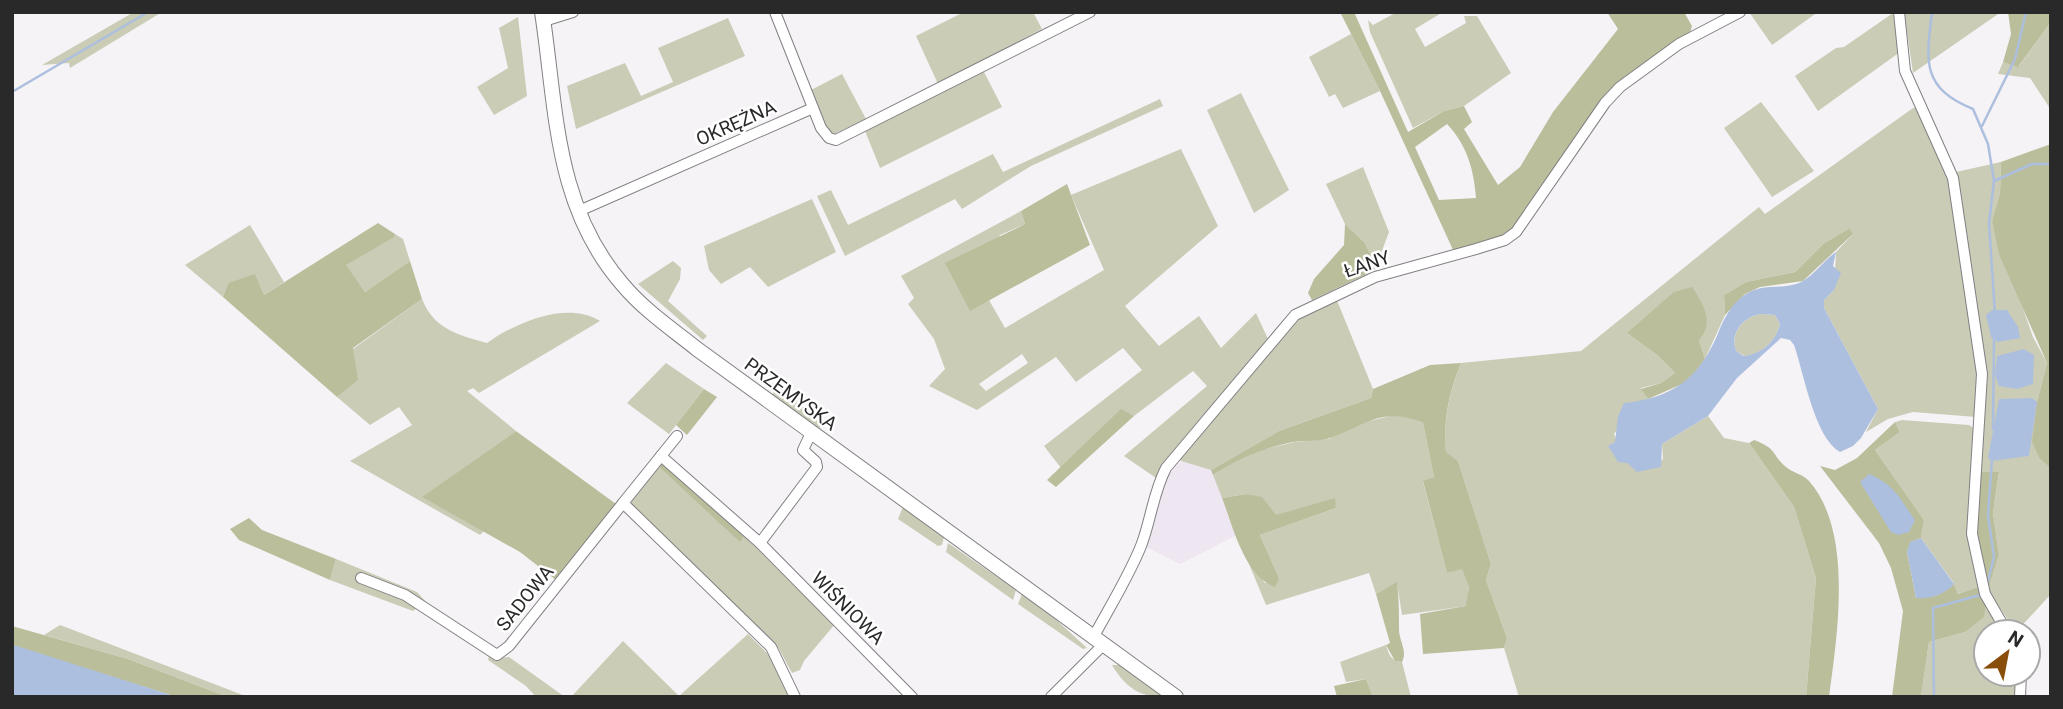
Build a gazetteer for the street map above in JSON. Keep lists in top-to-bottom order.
{
  "streets": {
    "main road": ["PRZEMYSKA"],
    "street": [
      "OKRĘŻNA",
      "ŁANY",
      "SADOWA",
      "WIŚNIOWA"
    ]
  },
  "crossings": [
    ["OKRĘŻNA", "PRZEMYSKA"],
    ["ŁANY", "PRZEMYSKA"],
    ["SADOWA", "WIŚNIOWA"]
  ],
  "north": "top right"
}
